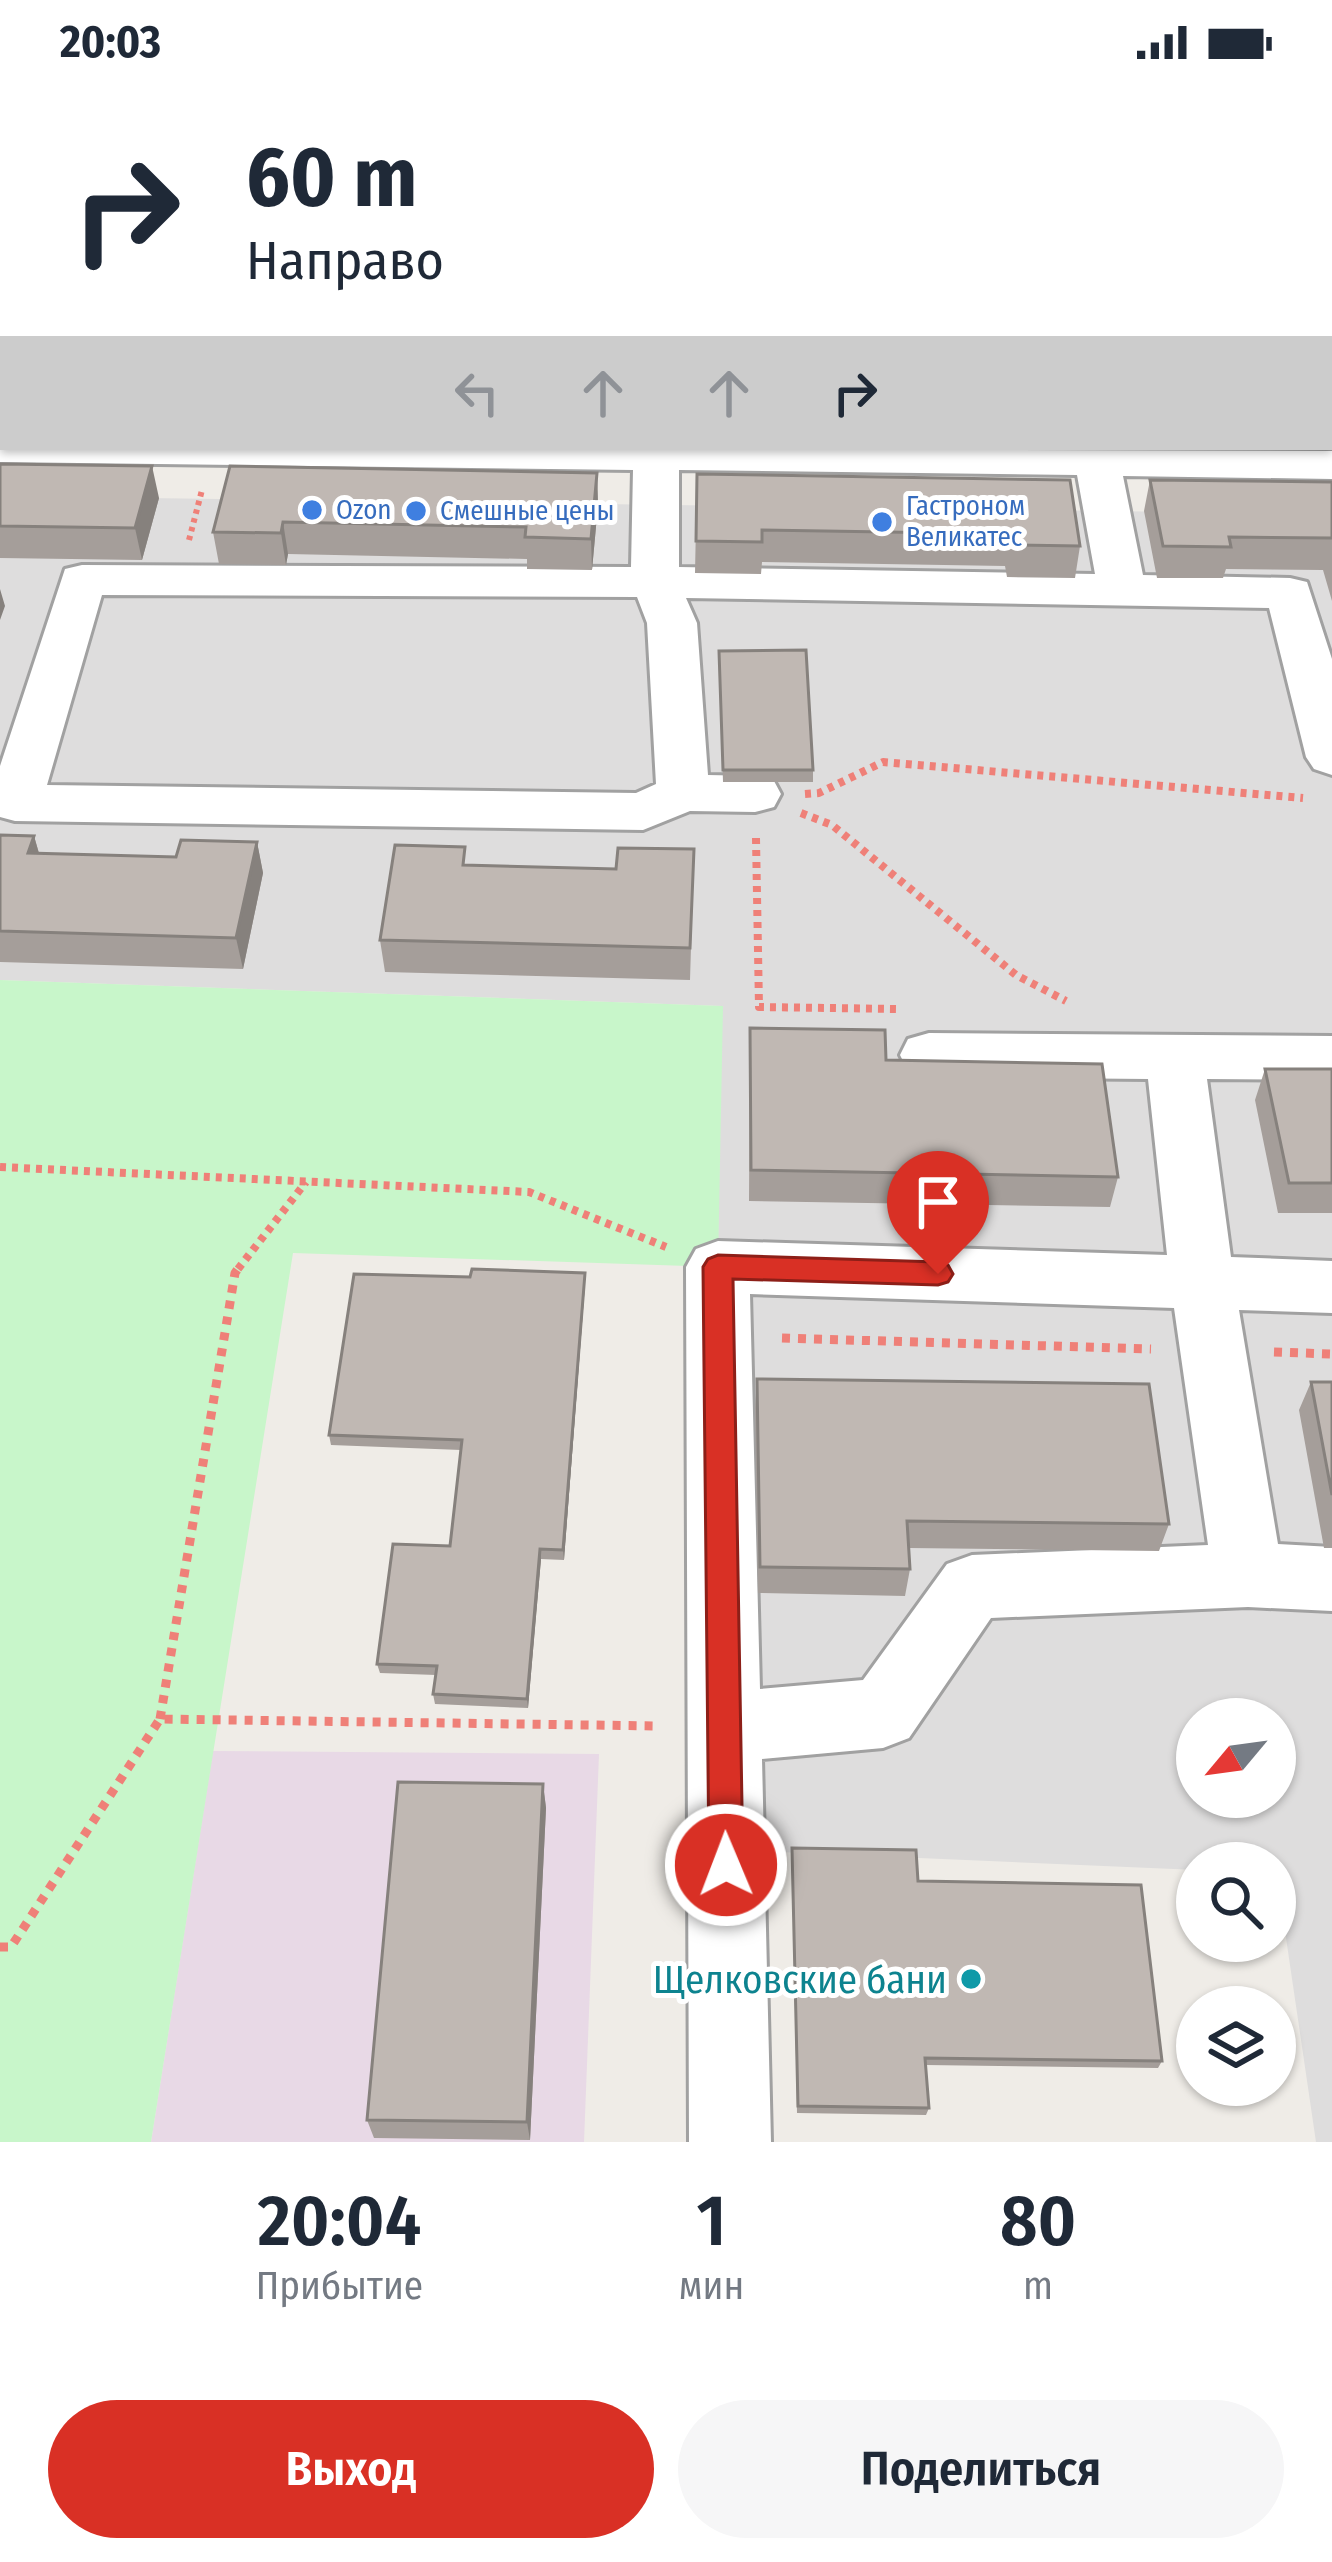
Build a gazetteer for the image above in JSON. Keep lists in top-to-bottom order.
{
  "places": [
    "Ozon",
    "Смешные цены",
    "Гастроном Великатес",
    "Щелковские бани"
  ],
  "north": "bottom left",
  "page": {
    "status": "20:03",
    "turn": ["60 m", "Направо"],
    "eta": [
      "20:04",
      "Прибытие",
      "1",
      "мин",
      "80",
      "m"
    ],
    "buttons": ["Выход", "Поделиться"]
  }
}
